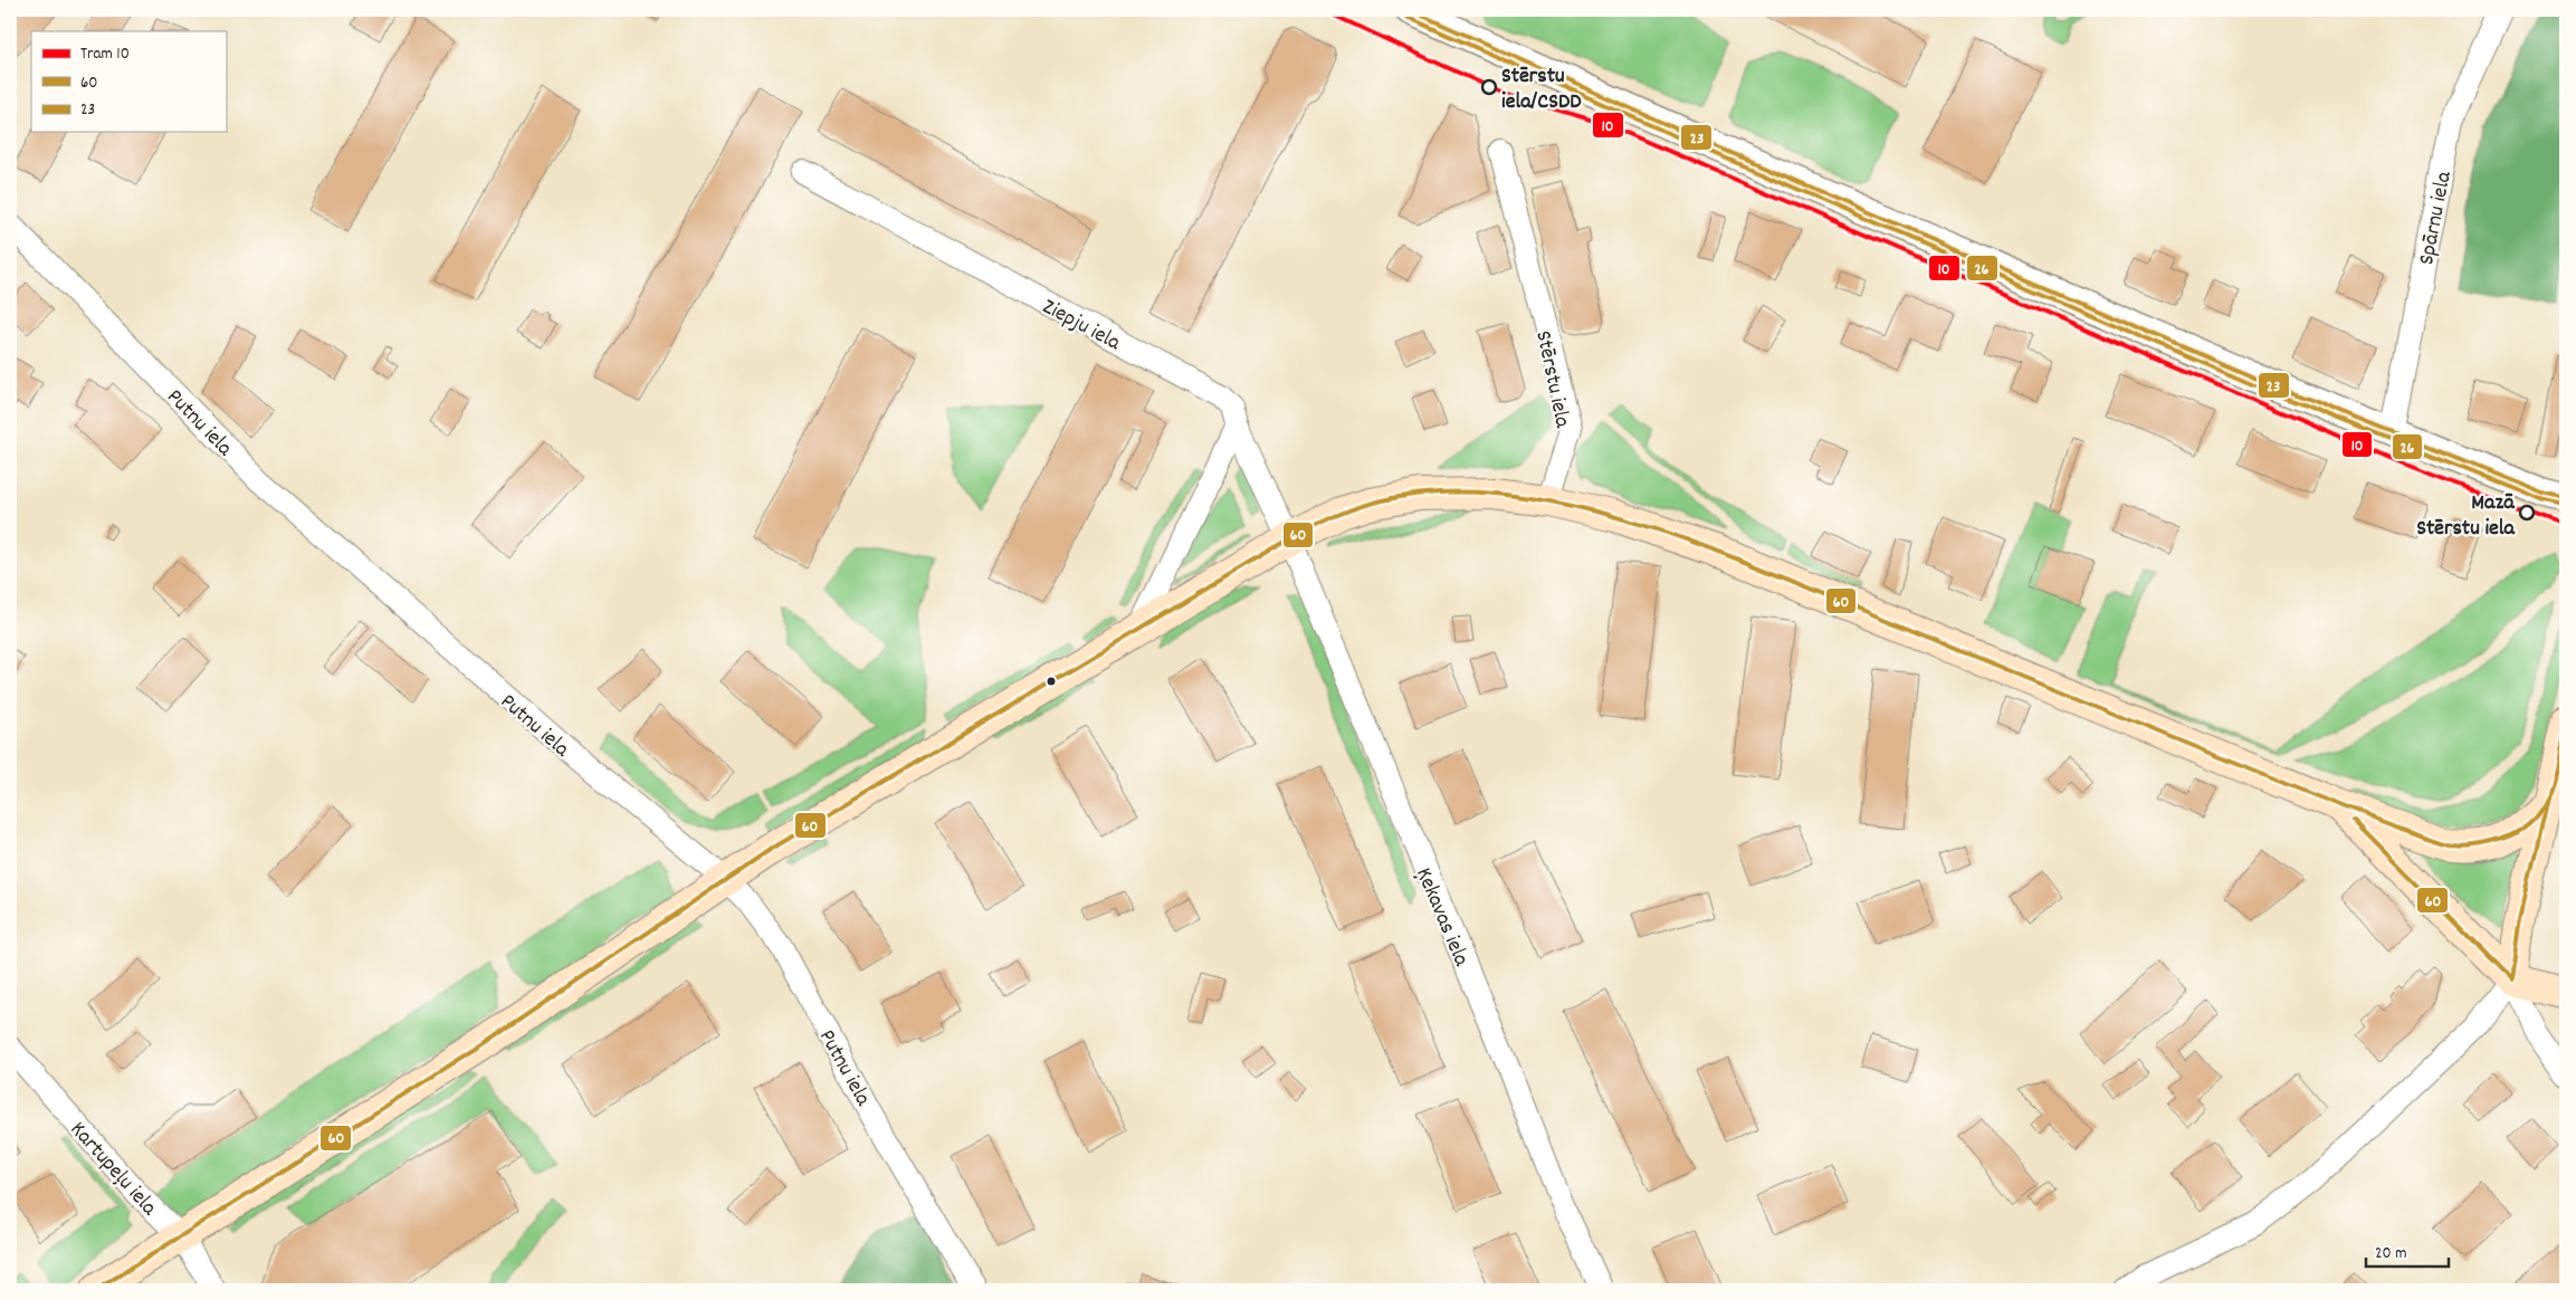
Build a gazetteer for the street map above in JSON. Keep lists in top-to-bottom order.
{
  "streets": {
    "street": [
      "Spārnu iela",
      "Ziepju iela",
      "Stērstu iela",
      "Putnu iela",
      "Ķekavas iela",
      "Kartupeļu iela"
    ]
  },
  "crossings": [
    ["Ziepju iela", "Ķekavas iela"]
  ],
  "places": ["Stērstu iela/CSDD", "Mazā Stērstu iela"],
  "lines": [
    "tram line 10",
    "transit line 23",
    "transit line 26",
    "transit line 60"
  ],
  "legend": ["Tram 10", "60", "23"],
  "scale_bar": "20 m"
}
